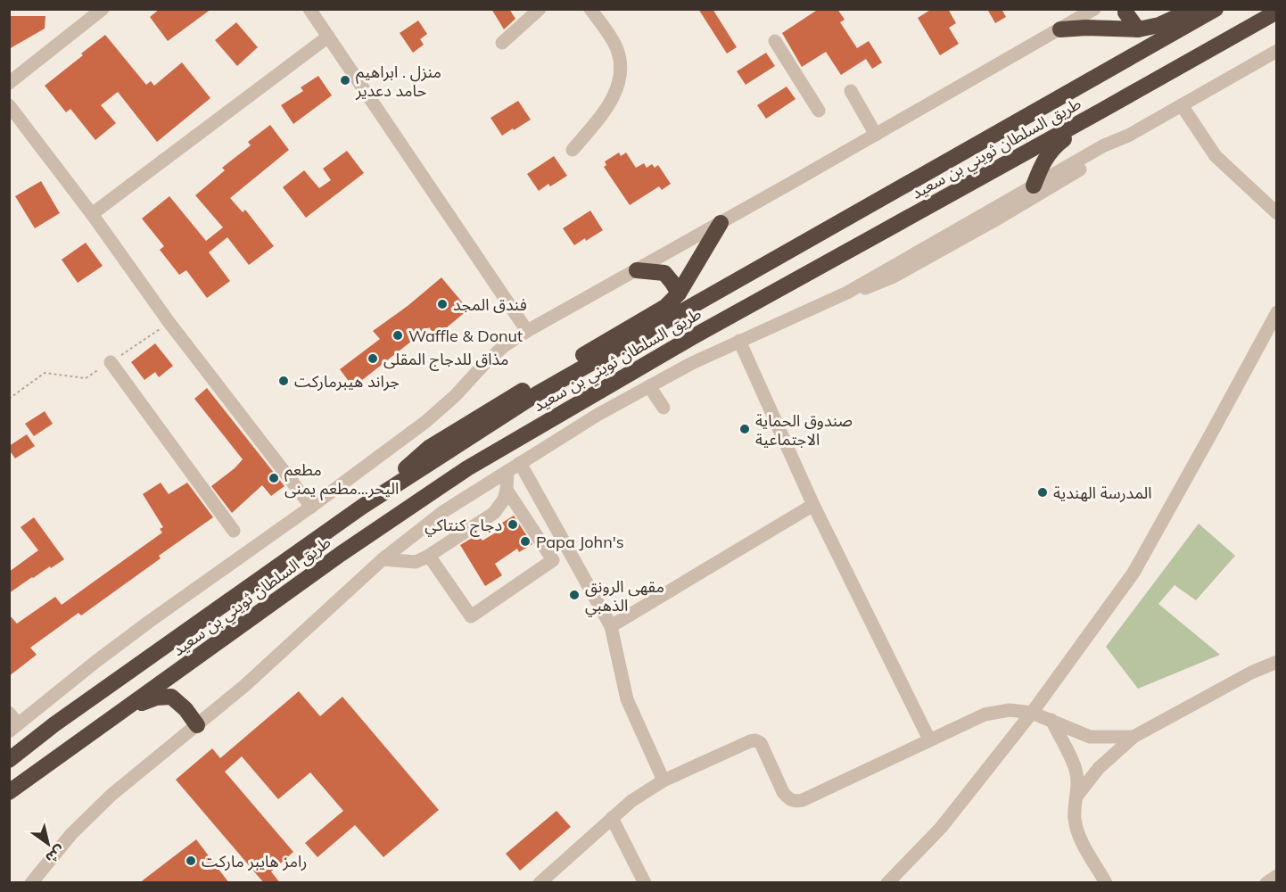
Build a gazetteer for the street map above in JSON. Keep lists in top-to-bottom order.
{
  "streets": {
    "highway": ["طريق السلطان ثويني بن سعيد"]
  },
  "places": [
    "منزل . ابراهيم حامد دعدير",
    "فندق المجد",
    "Waffle & Donut",
    "مذاق للدجاج المقلى",
    "جراند ه‍يبرماركت",
    "صندوق الحماية الاجتماعية",
    "مطعم اليحر...مطعم يمنى",
    "المدرسة الهندية",
    "دجاج كنتاكي",
    "Papa John's",
    "مقهى الرونق الذهبي",
    "رامز هايبر ماركت"
  ],
  "north": "bottom right"
}
